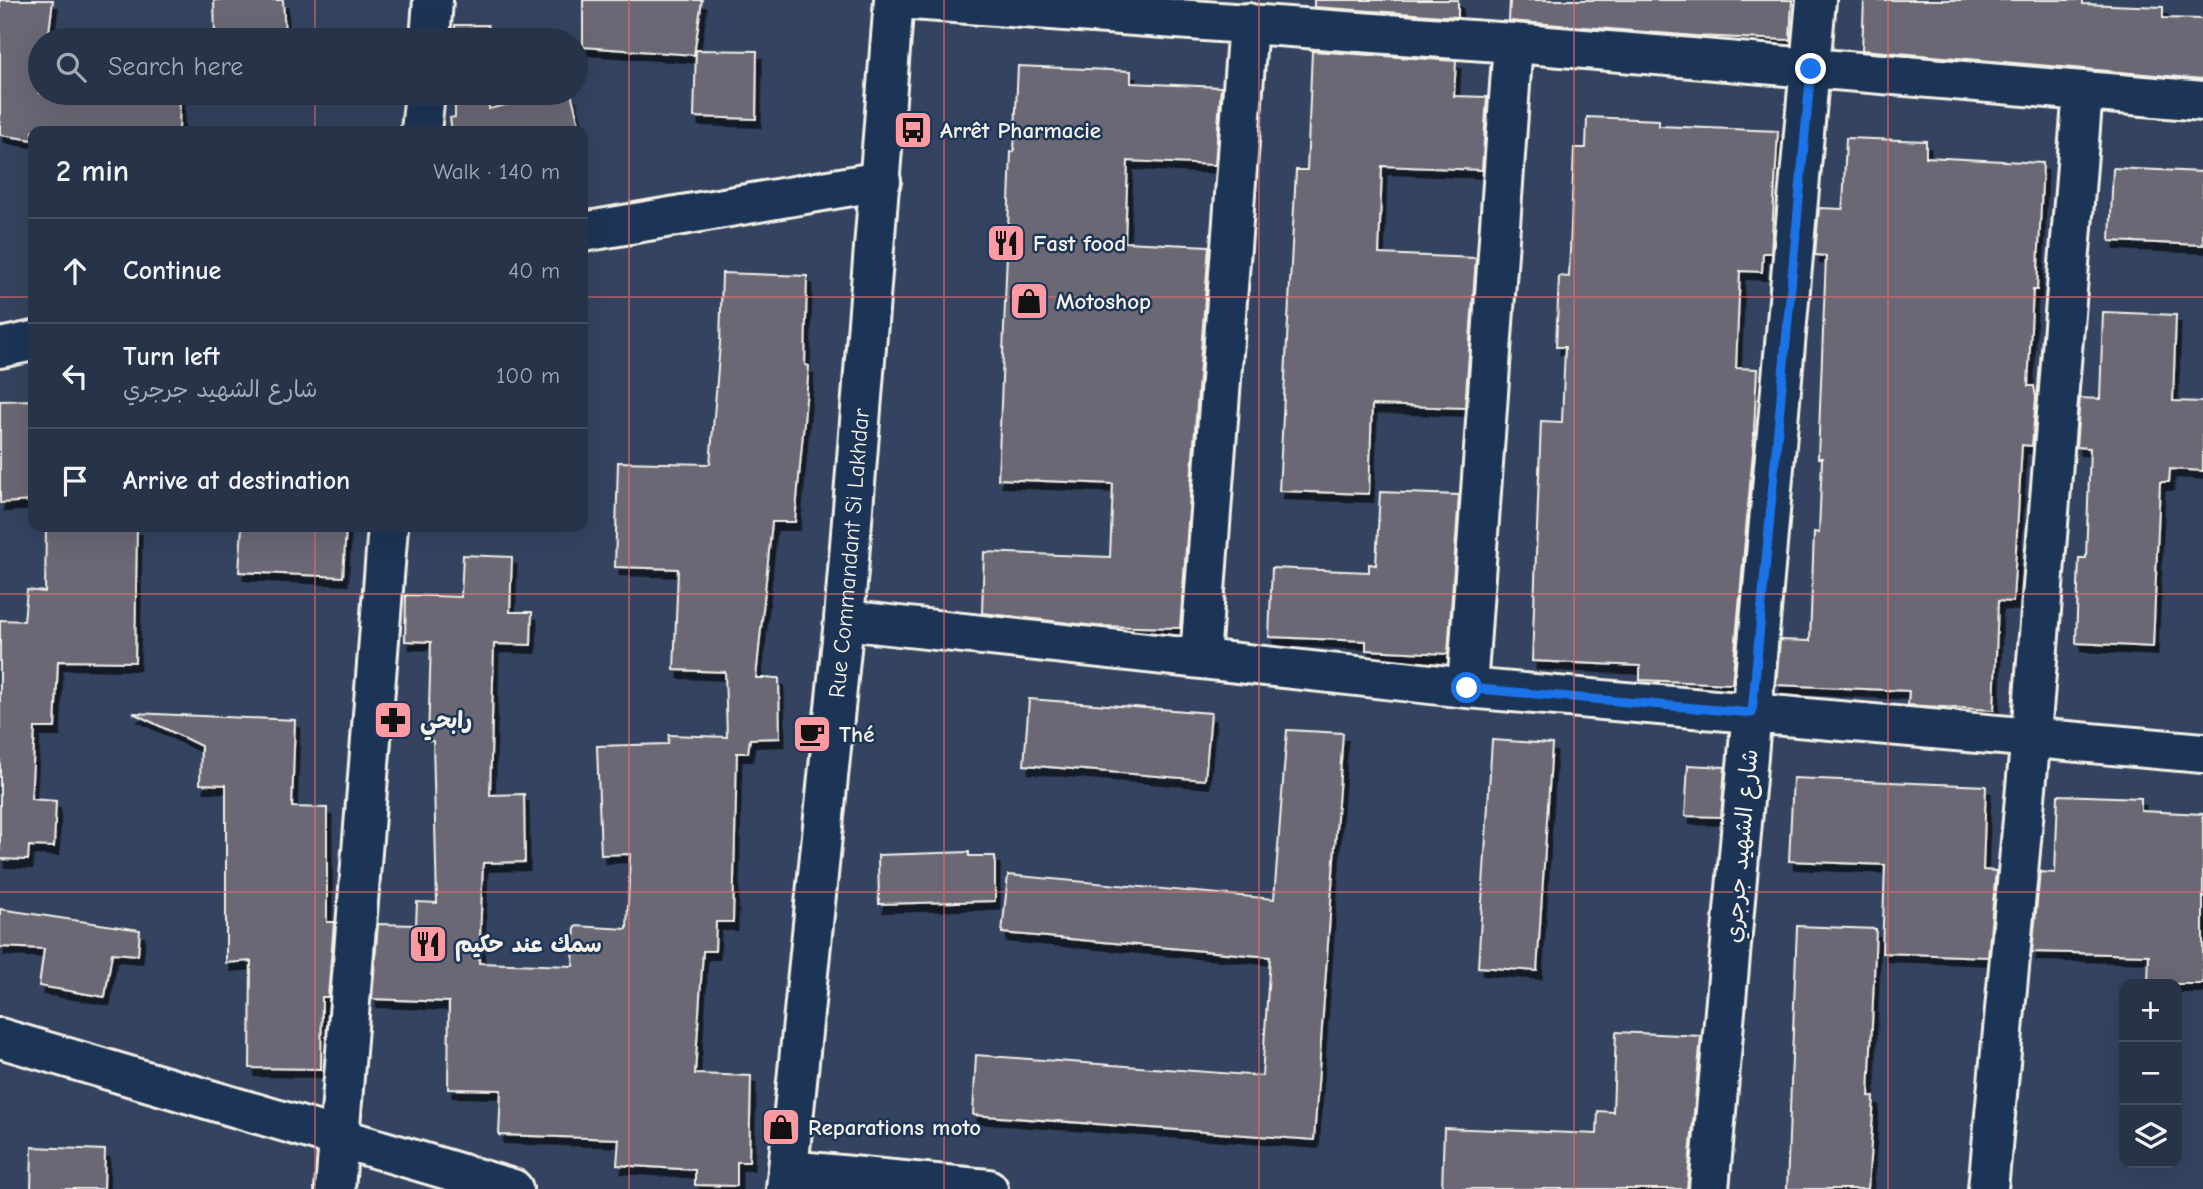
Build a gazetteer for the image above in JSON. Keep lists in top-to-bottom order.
{
  "streets": {
    "street": ["Rue Commandant Si Lakhdar", "شارع الشهيد جرجري"]
  },
  "places": {
    "bus stop": ["Arrêt Pharmacie"],
    "restaurant": ["Fast food", "سمك عند حكيم"],
    "shop": ["Motoshop", "Reparations moto"],
    "pharmacy": ["رابحي"],
    "cafe": ["Thé"]
  },
  "page": {
    "search": "Search here",
    "heading": ["2 min", "Walk · 140 m"],
    "list": [
      ["Continue", "40 m"],
      ["Turn left", "شارع الشهيد جرجري", "100 m"],
      "Arrive at destination"
    ],
    "map_buttons": ["+", "−"]
  }
}
